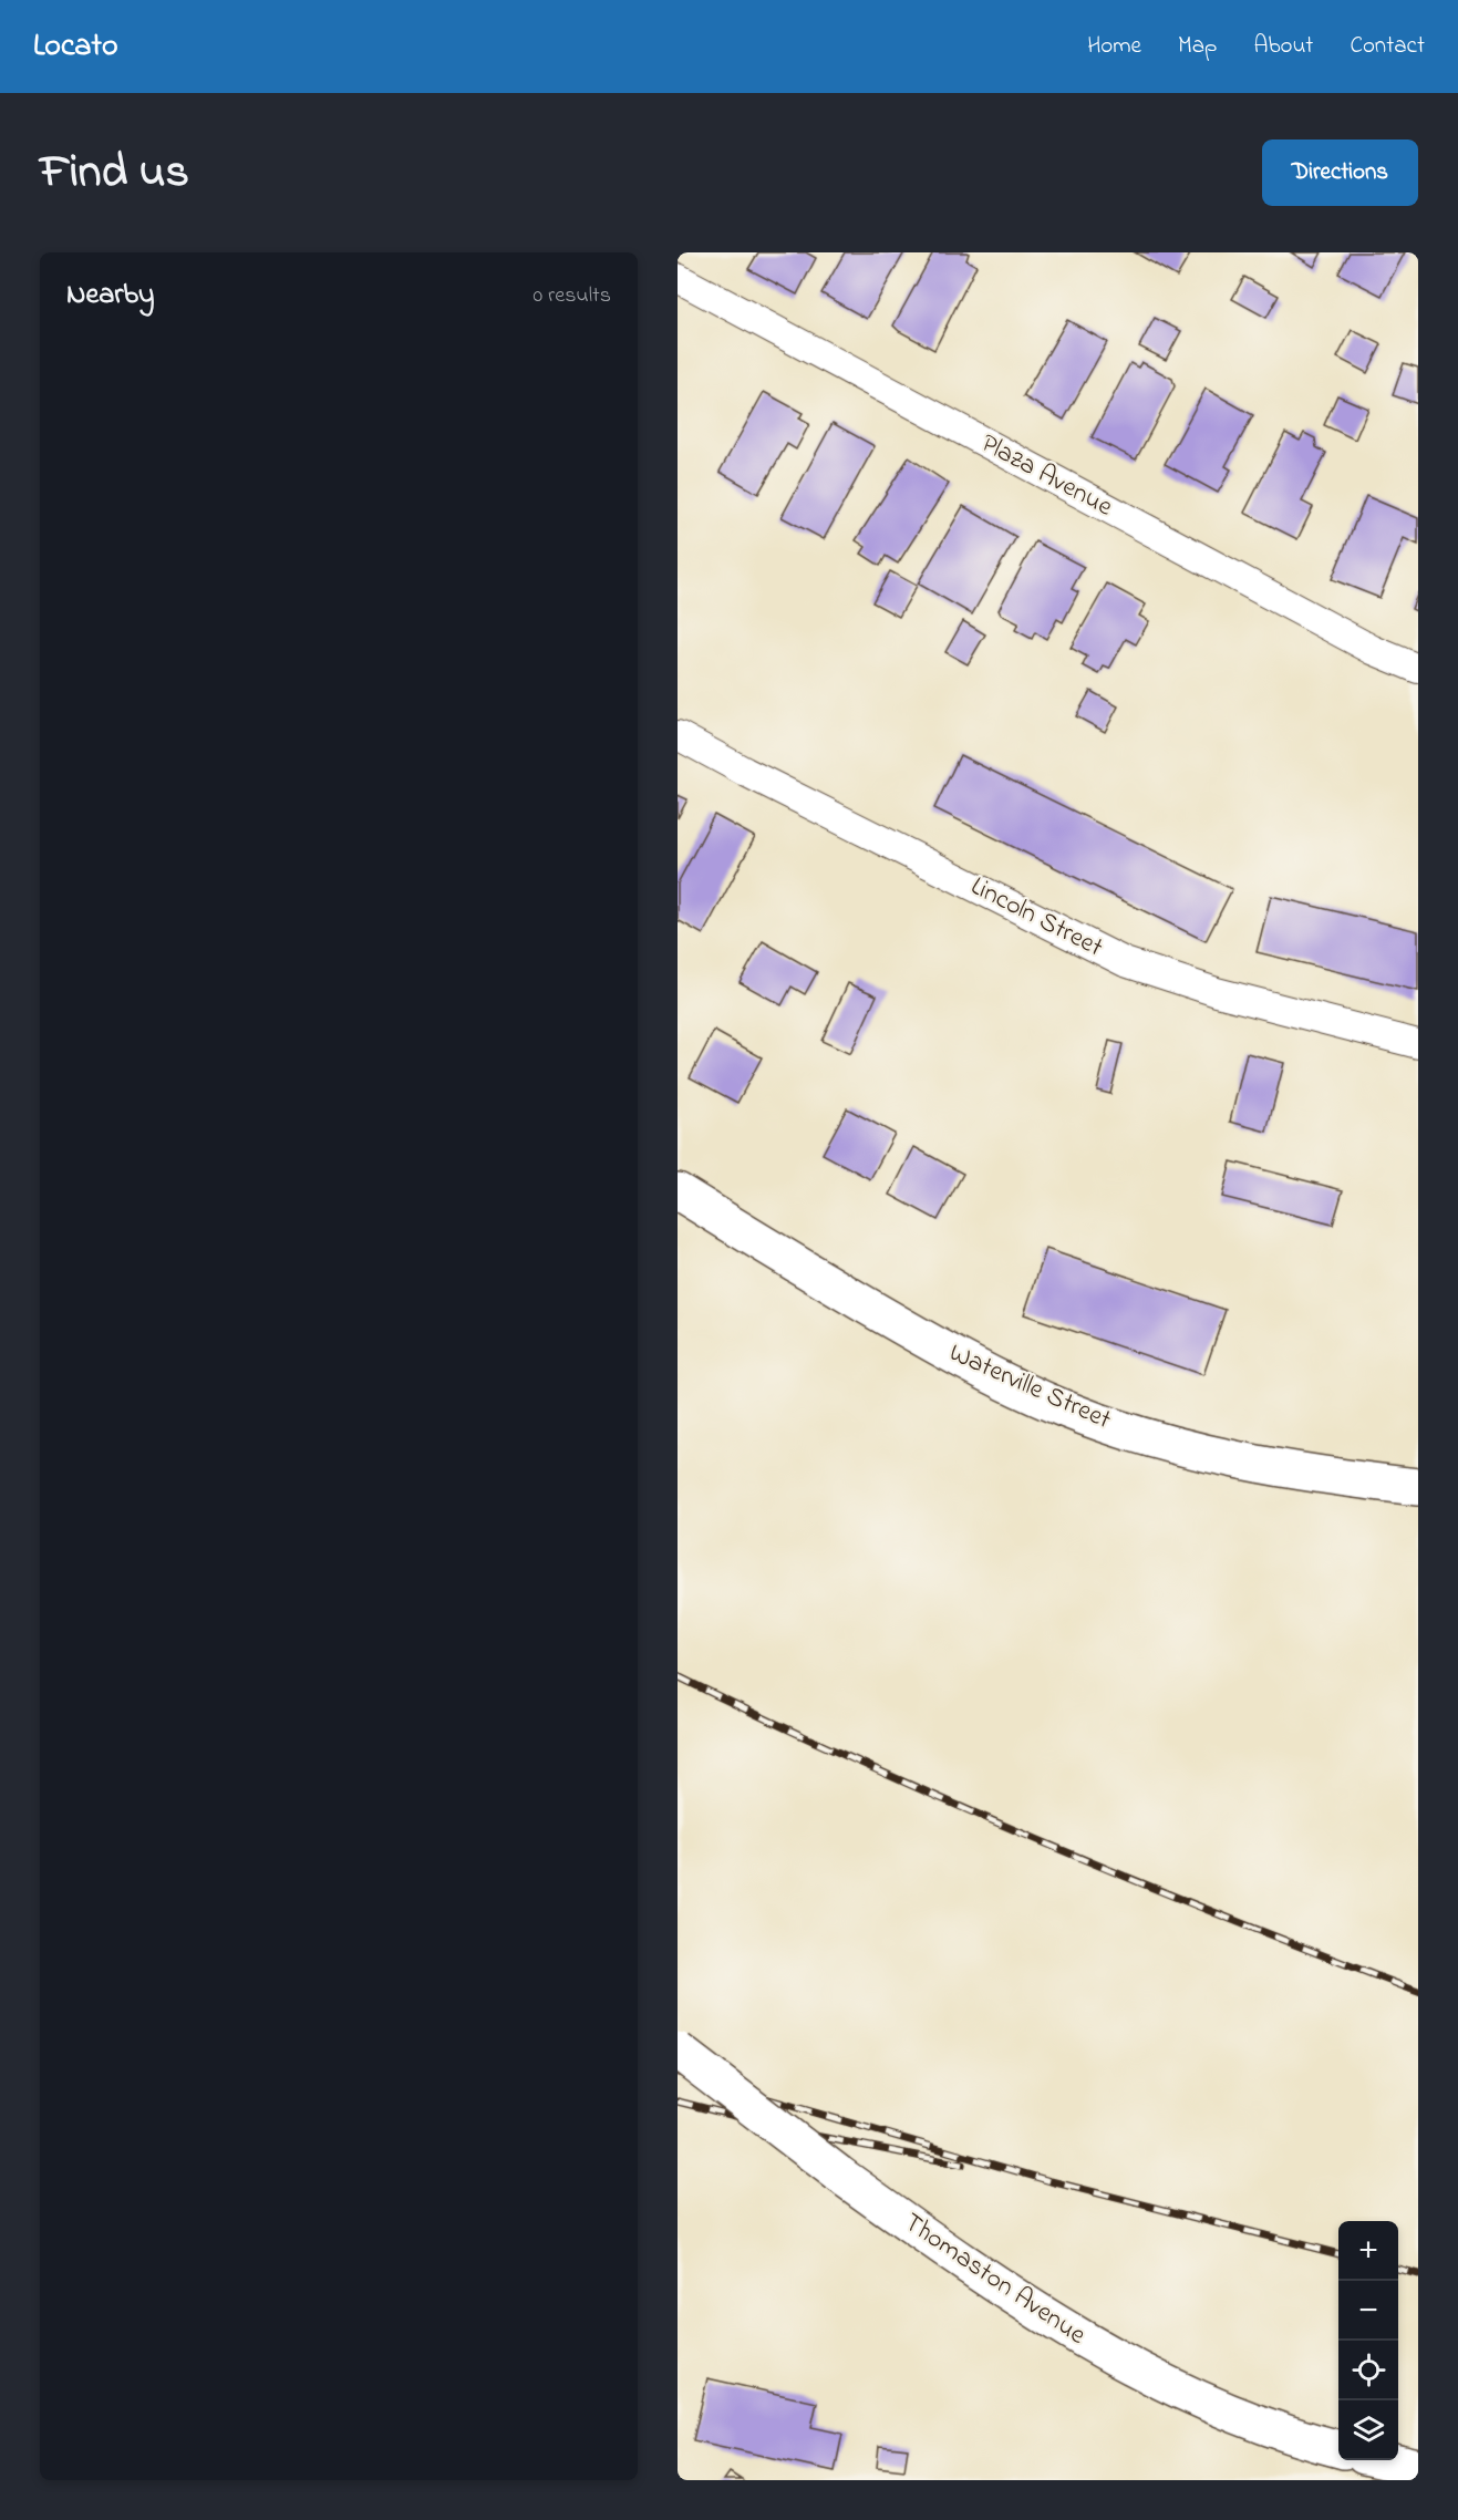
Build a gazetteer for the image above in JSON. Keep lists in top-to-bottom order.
{
  "streets": {
    "main road": ["Waterville Street", "Thomaston Avenue"],
    "street": ["Plaza Avenue", "Lincoln Street"]
  },
  "page": {
    "header": "Locato",
    "nav": [
      "Home",
      "Map",
      "About",
      "Contact"
    ],
    "title": "Find us",
    "buttons": "Directions",
    "heading": ["Nearby", "0 results"],
    "map_buttons": ["+", "−"]
  }
}
